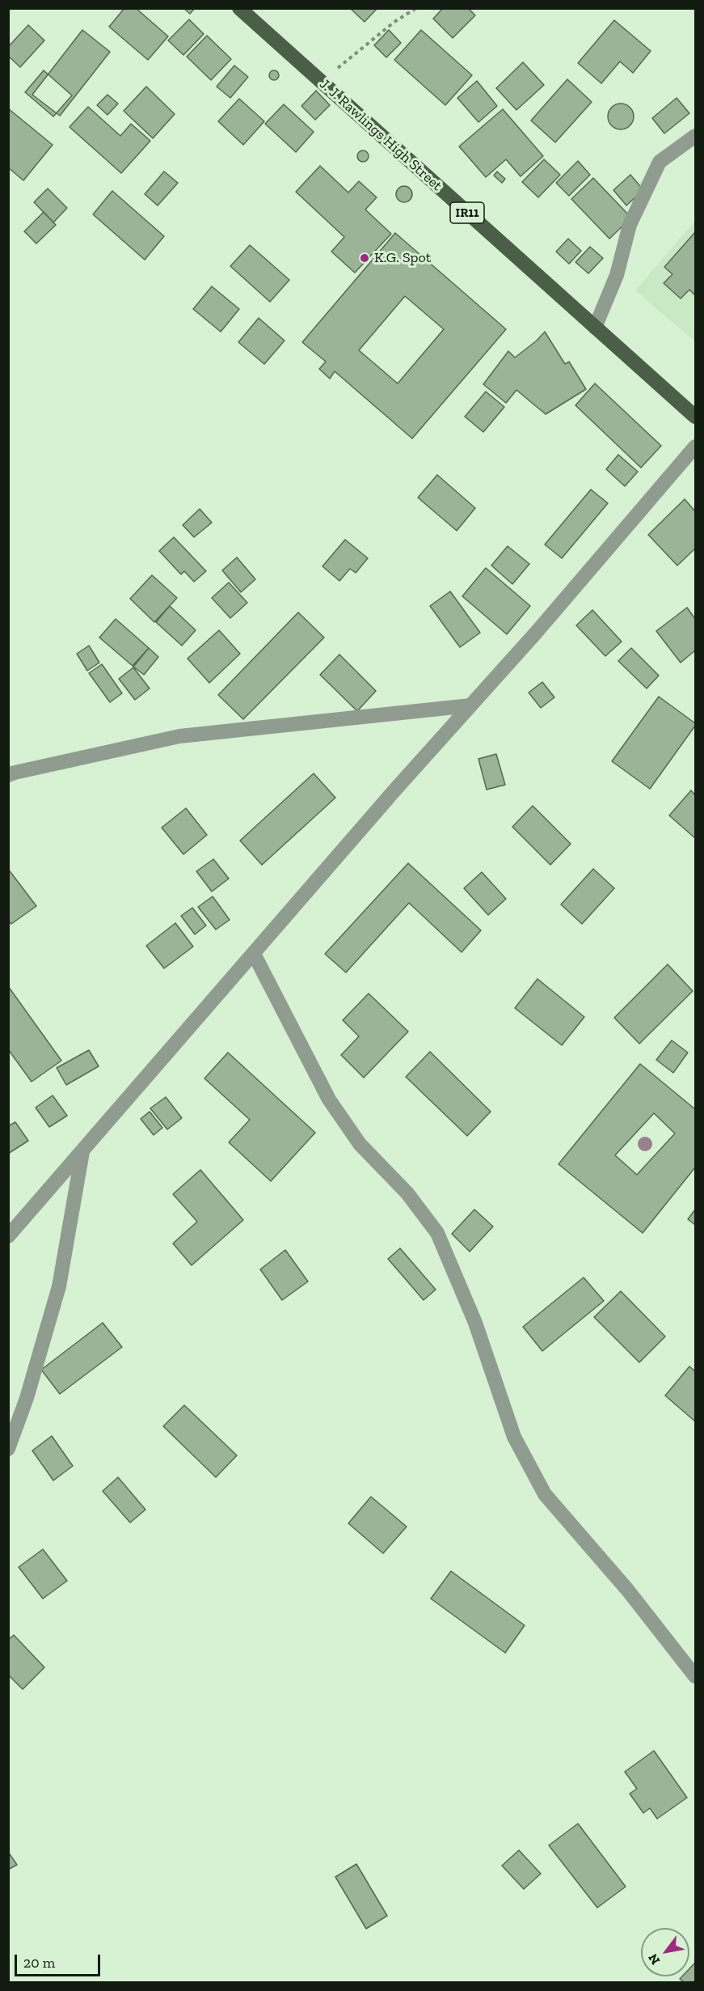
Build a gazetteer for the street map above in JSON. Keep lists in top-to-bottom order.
{
  "streets": {
    "main road": ["J. J. Rawlings High Street", "IR11"]
  },
  "places": ["K.G. Spot"],
  "scale_bar": "20 m",
  "north": "bottom left"
}
